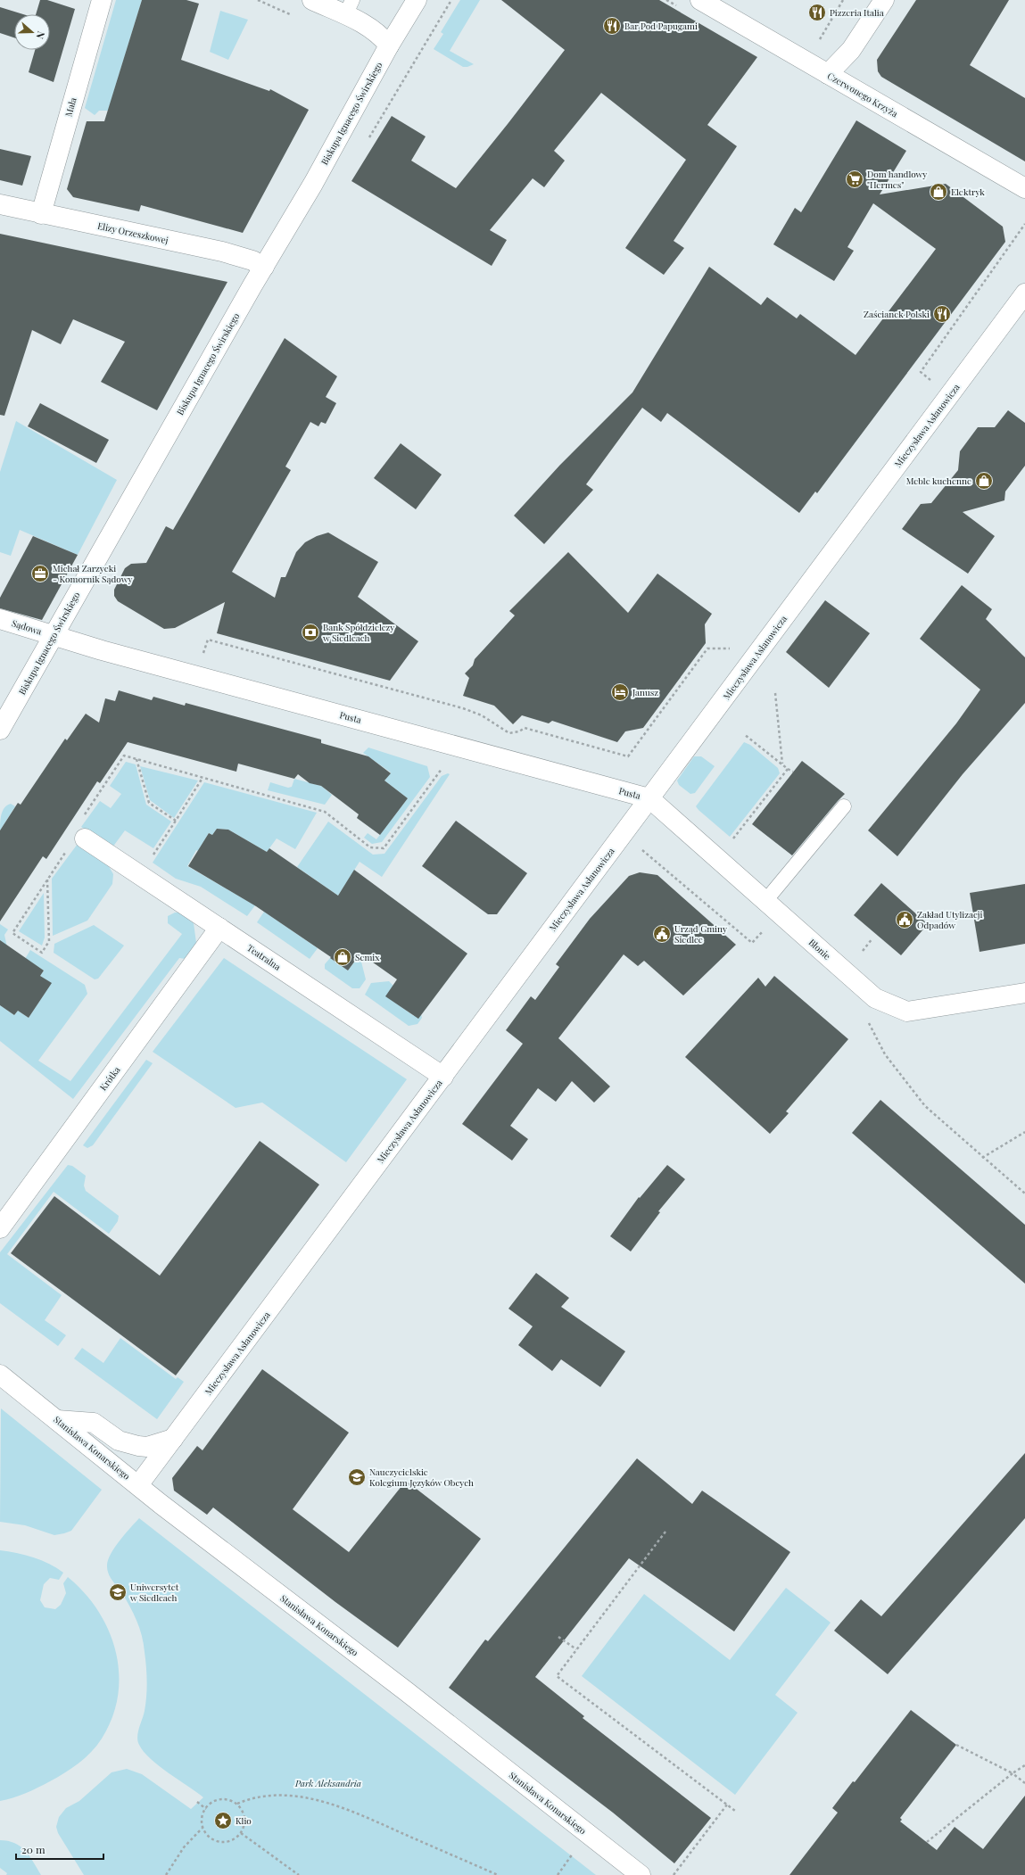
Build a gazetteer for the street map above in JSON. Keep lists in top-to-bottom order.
{
  "streets": {
    "street": [
      "Czerwonego Krzyża",
      "Mała",
      "Biskupa Ignacego Świrskiego",
      "Elizy Orzeszkowej",
      "Mieczysława Asłanowicza",
      "Sądowa",
      "Pusta",
      "Błonie",
      "Teatralna",
      "Krótka",
      "Stanisława Konarskiego"
    ]
  },
  "crossings": [
    ["Mała", "Elizy Orzeszkowej"],
    ["Biskupa Ignacego Świrskiego", "Elizy Orzeszkowej"],
    ["Biskupa Ignacego Świrskiego", "Sądowa"],
    ["Biskupa Ignacego Świrskiego", "Pusta"],
    ["Mieczysława Asłanowicza", "Pusta"],
    ["Mieczysława Asłanowicza", "Błonie"],
    ["Mieczysława Asłanowicza", "Teatralna"],
    ["Mieczysława Asłanowicza", "Stanisława Konarskiego"],
    ["Sądowa", "Pusta"],
    ["Pusta", "Błonie"],
    ["Teatralna", "Krótka"]
  ],
  "parks": ["Park Aleksandria"],
  "places": {
    "restaurant": ["Pizzeria Italia", "Bar Pod Papugami", "Zaścianek Polski"],
    "supermarket": ["Dom handlowy \"Hermes\""],
    "shop": ["Elektryk", "Meble kuchenne", "Semix"],
    "office": ["Michał Zarzycki - Komornik Sądowy"],
    "bank": ["Bank Spółdzielczy w Siedlcach"],
    "hotel": ["Janusz"],
    "public building": ["Zakład Utylizacji Odpadów", "Urząd Gminy Siedlce"],
    "school or university": ["Nauczycielskie Kolegium Języków Obcych", "Uniwersytet w Siedlcach"],
    "place": ["Klio"]
  },
  "scale_bar": "20 m",
  "north": "right"
}
